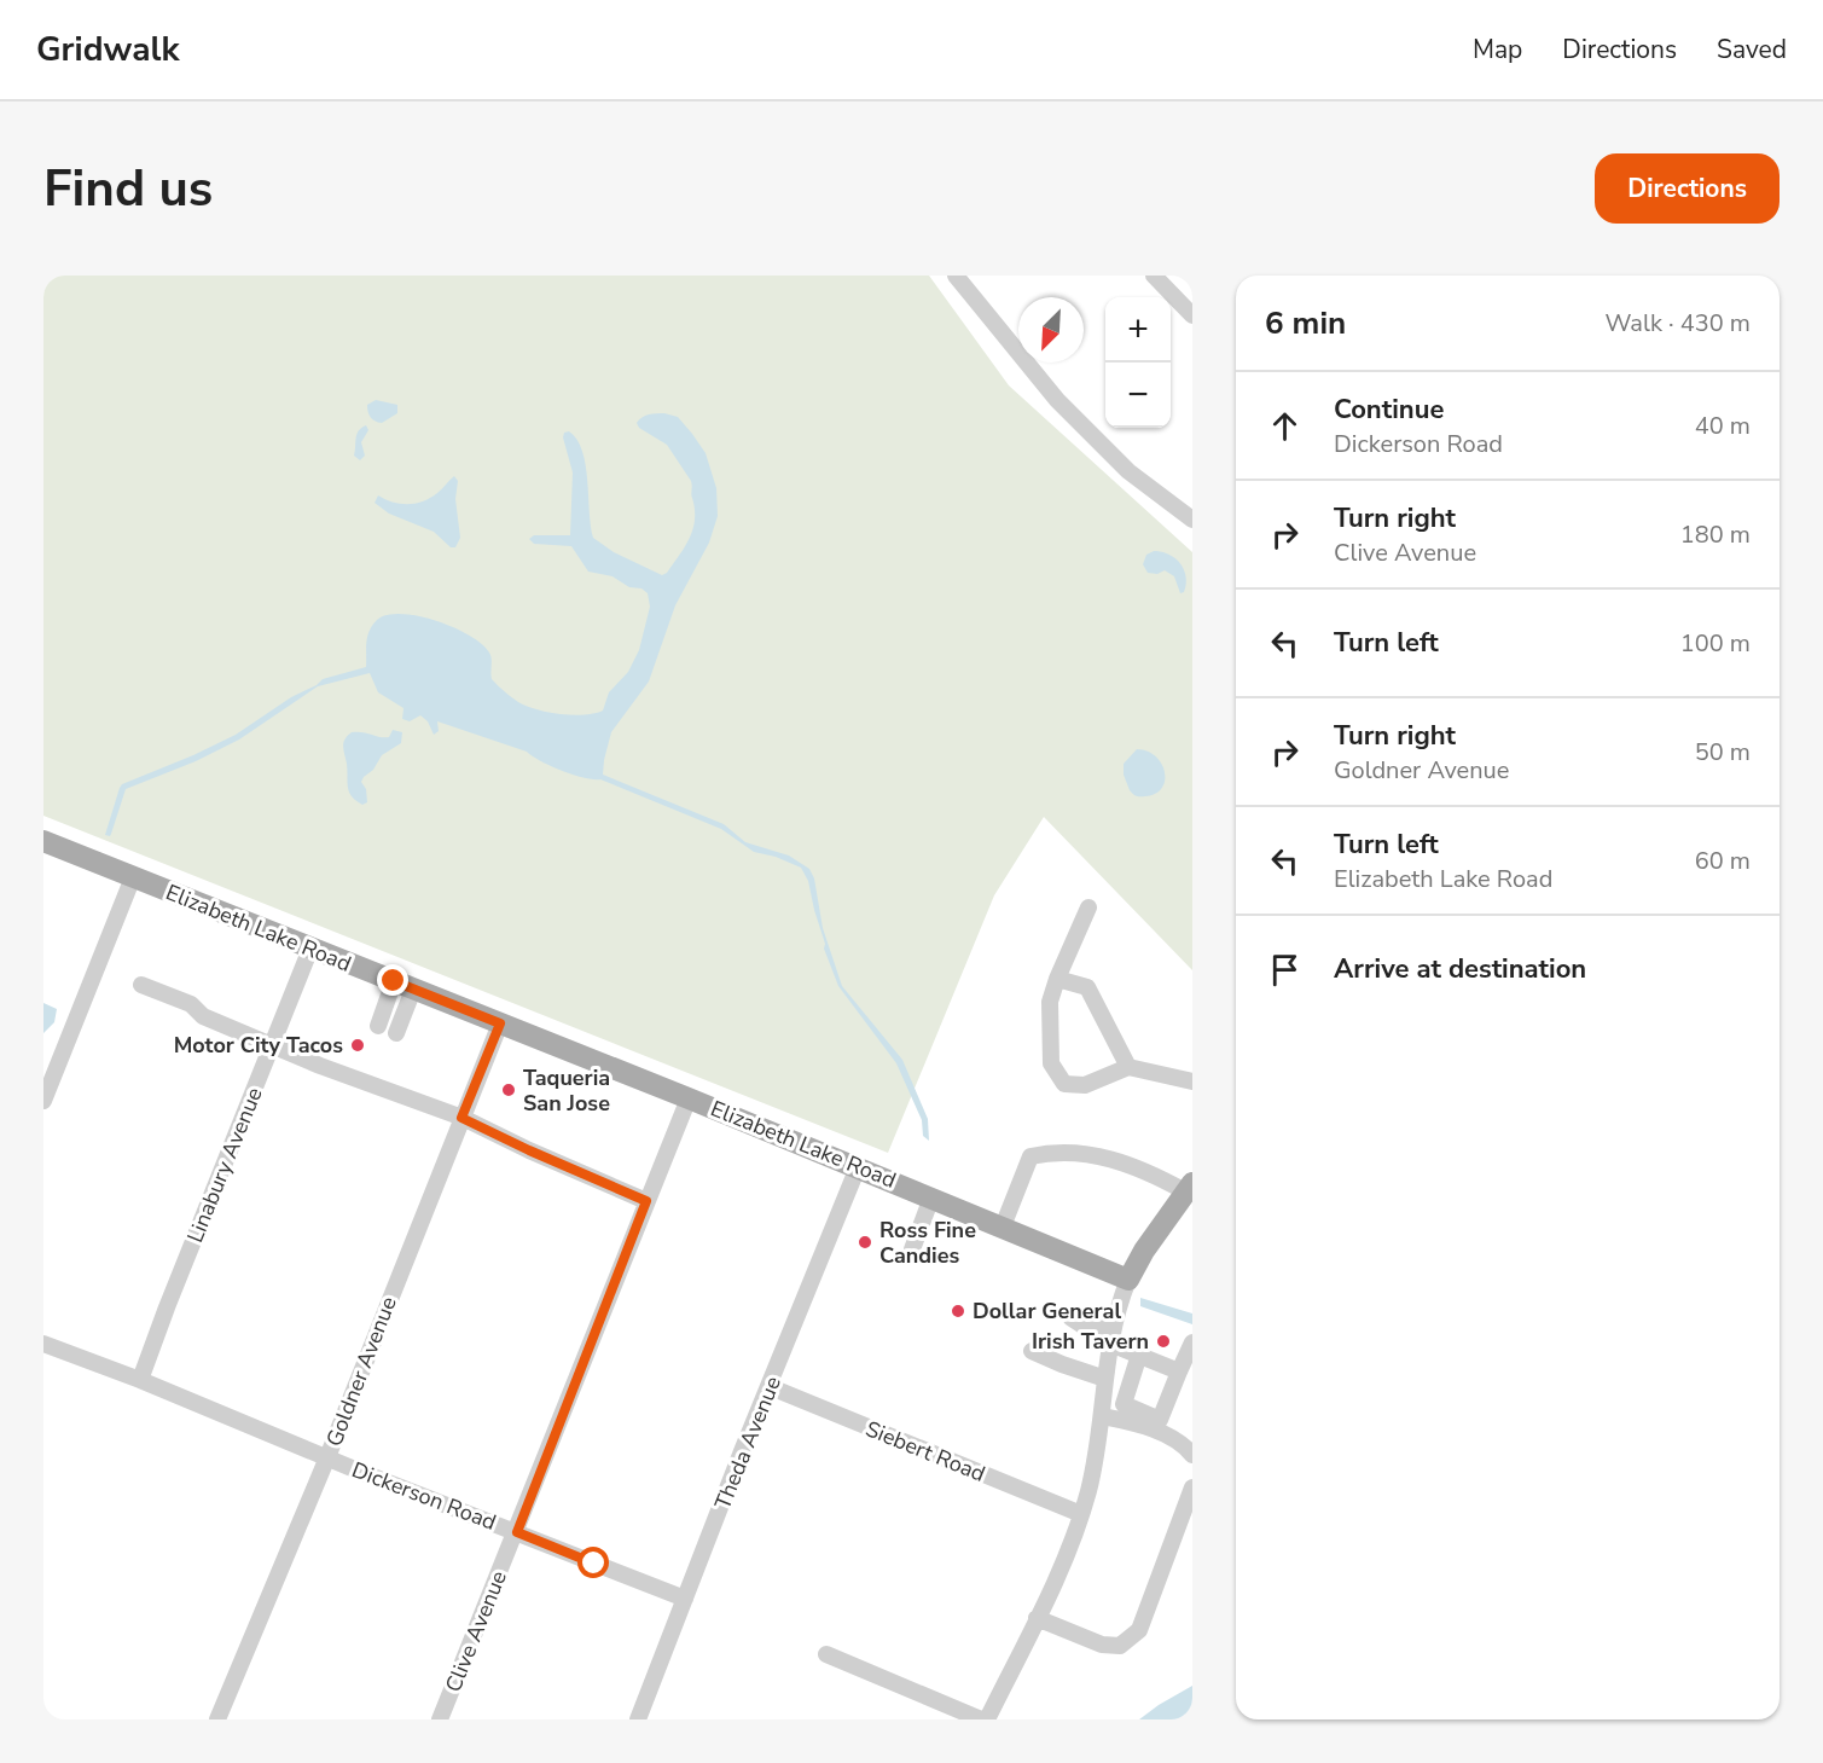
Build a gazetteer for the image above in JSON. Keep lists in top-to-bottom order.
{
  "streets": {
    "main road": ["Elizabeth Lake Road"],
    "street": [
      "Linabury Avenue",
      "Goldner Avenue",
      "Theda Avenue",
      "Siebert Road",
      "Dickerson Road",
      "Clive Avenue"
    ]
  },
  "crossings": [
    ["Elizabeth Lake Road", "Linabury Avenue"],
    ["Elizabeth Lake Road", "Goldner Avenue"],
    ["Elizabeth Lake Road", "Theda Avenue"],
    ["Elizabeth Lake Road", "Clive Avenue"],
    ["Linabury Avenue", "Dickerson Road"],
    ["Goldner Avenue", "Dickerson Road"],
    ["Theda Avenue", "Siebert Road"],
    ["Theda Avenue", "Dickerson Road"],
    ["Dickerson Road", "Clive Avenue"]
  ],
  "places": [
    "Motor City Tacos",
    "Taqueria San Jose",
    "Ross Fine Candies",
    "Dollar General",
    "Irish Tavern"
  ],
  "north": "bottom left",
  "page": {
    "header": "Gridwalk",
    "nav": ["Map", "Directions", "Saved"],
    "buttons": "Directions",
    "title": "Find us",
    "heading": ["6 min", "Walk · 430 m"],
    "map_buttons": ["+", "−"],
    "list": [
      ["Continue", "Dickerson Road", "40 m"],
      ["Turn right", "Clive Avenue", "180 m"],
      ["Turn left", "100 m"],
      ["Turn right", "Goldner Avenue", "50 m"],
      ["Turn left", "Elizabeth Lake Road", "60 m"],
      "Arrive at destination"
    ]
  }
}
